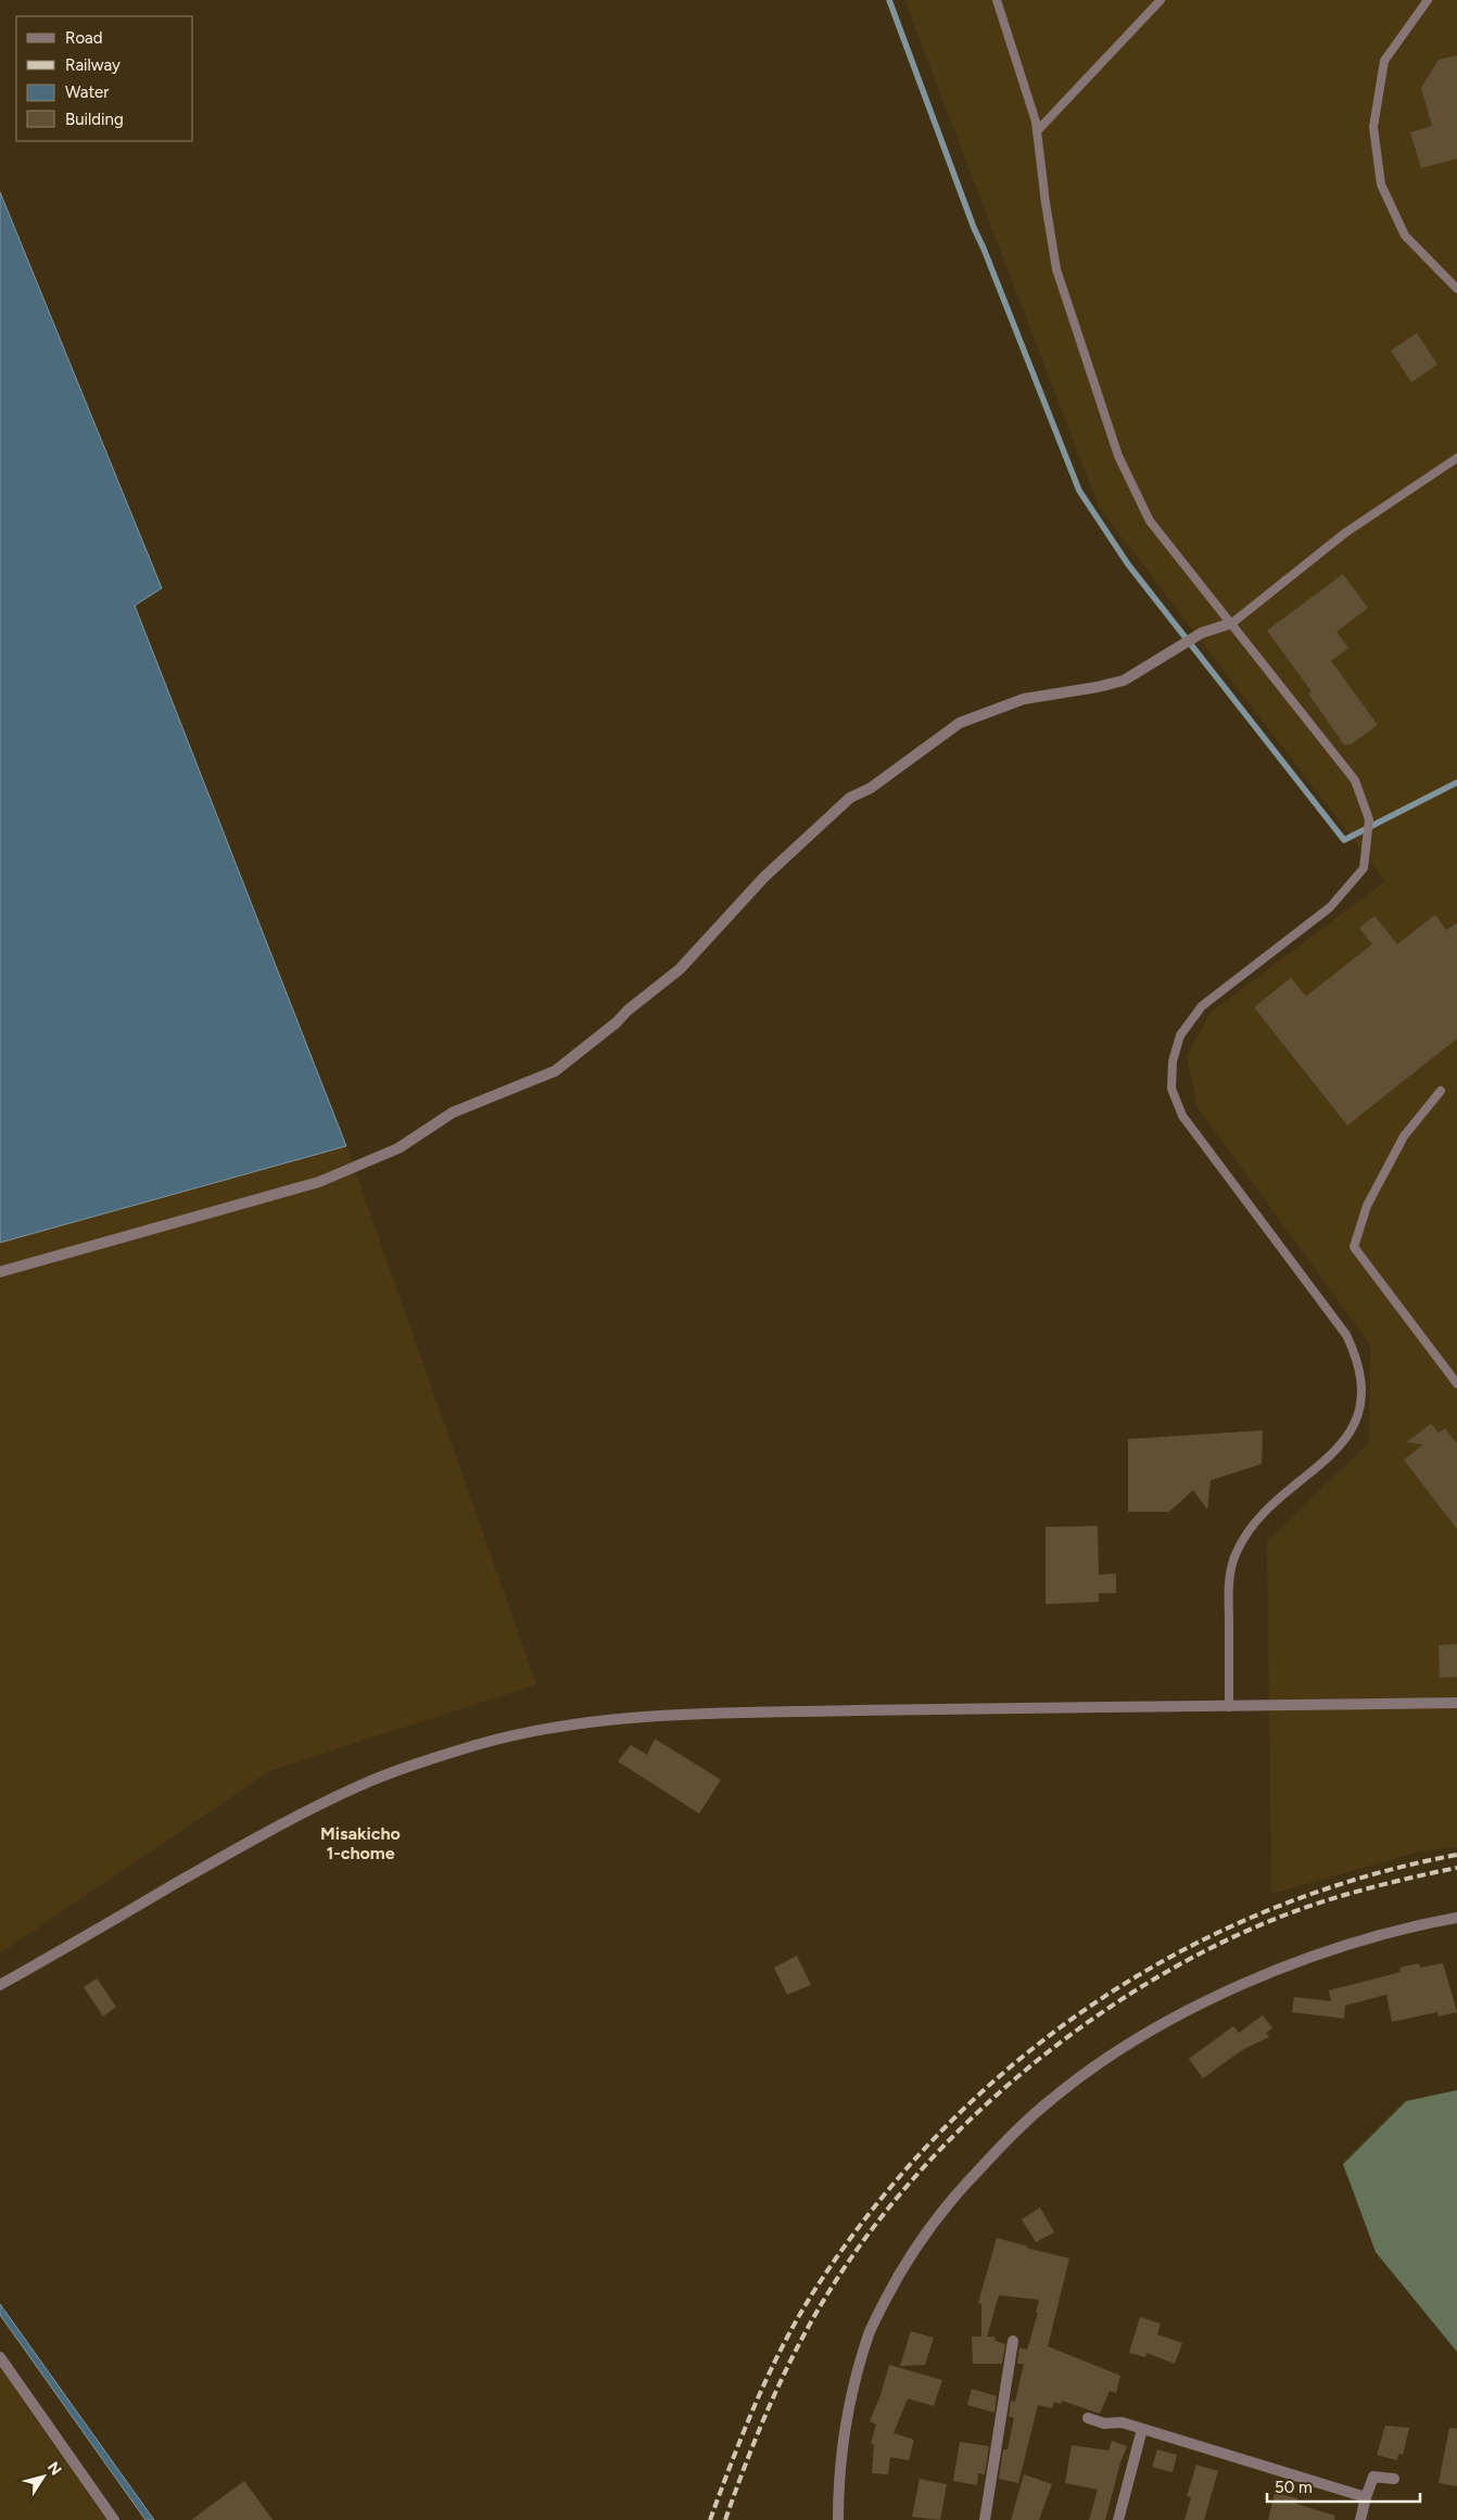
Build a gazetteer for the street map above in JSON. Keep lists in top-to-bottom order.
{
  "districts": ["Misakicho 1-chome"],
  "legend": [
    "Road",
    "Railway",
    "Water",
    "Building"
  ],
  "scale_bar": "50 m",
  "north": "top right"
}
